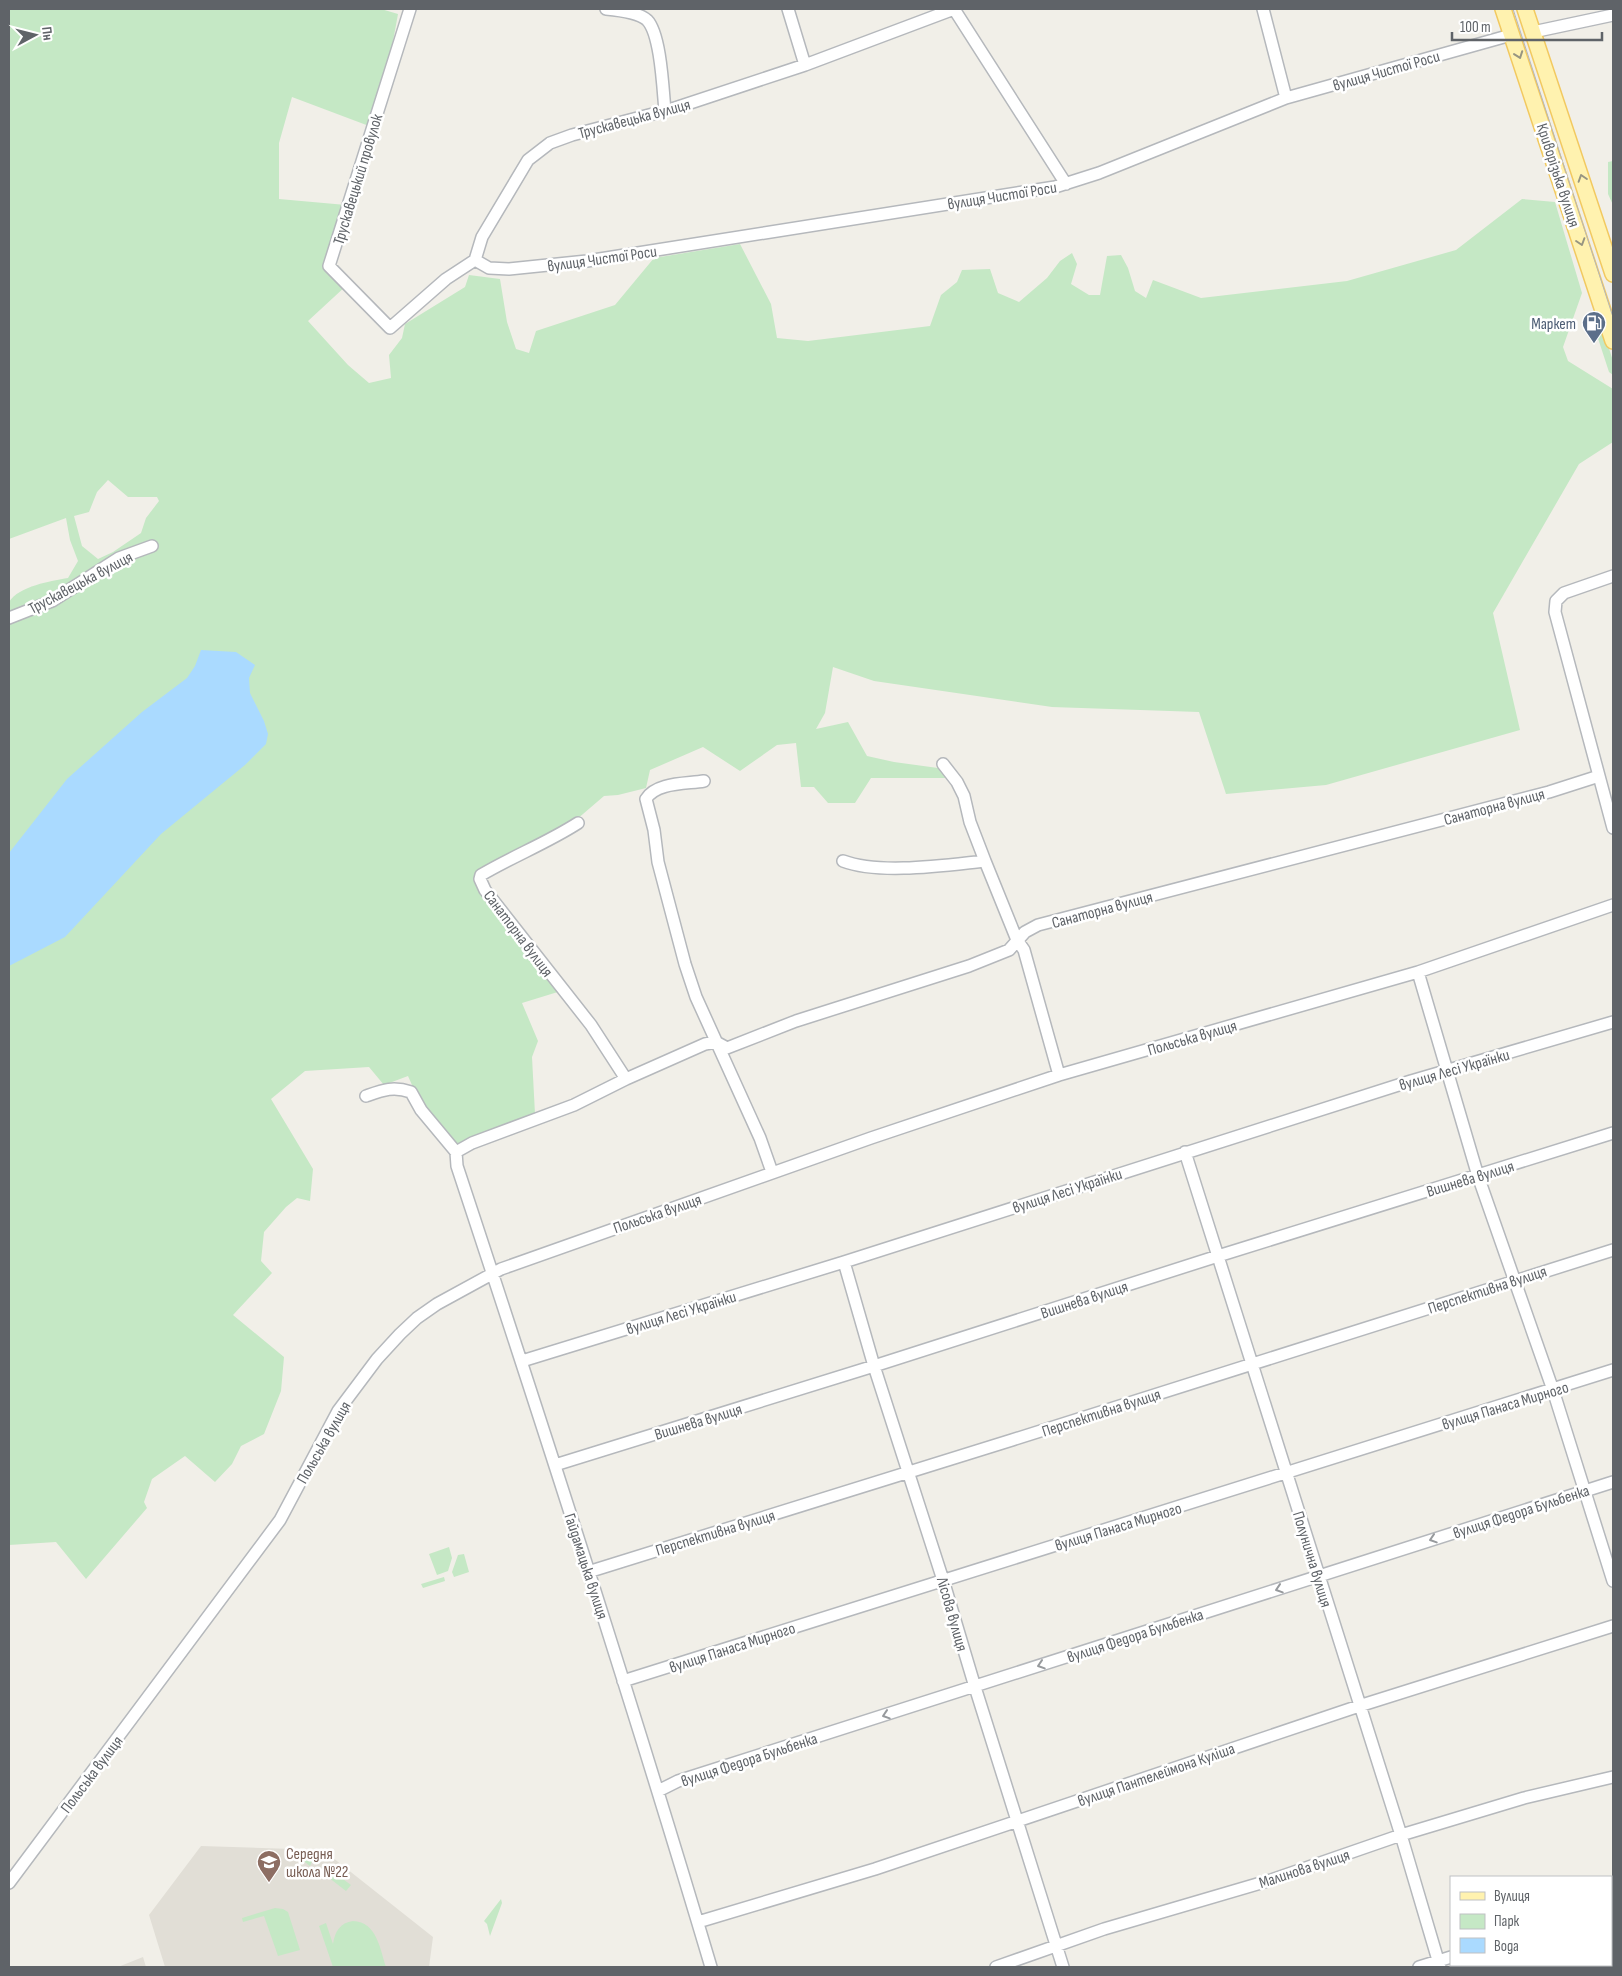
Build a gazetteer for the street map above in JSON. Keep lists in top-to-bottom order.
{
  "streets": {
    "main road": ["Криворізька вулиця"],
    "street": [
      "вулиця Чистої Роси",
      "Трускавецька вулиця",
      "Трускавецький провулок",
      "Санаторна вулиця",
      "Польська вулиця",
      "вулиця Лесі Українки",
      "Вишнева вулиця",
      "Перспективна вулиця",
      "вулиця Панаса Мирного",
      "вулиця Федора Бульбенка",
      "Полунична вулиця",
      "Гайдамацька вулиця",
      "Лісова вулиця",
      "вулиця Пантелеймона Куліша",
      "Малинова вулиця"
    ]
  },
  "crossings": [
    ["вулиця Чистої Роси", "Трускавецька вулиця"],
    ["вулиця Чистої Роси", "Криворізька вулиця"],
    ["вулиця Чистої Роси", "Трускавецький провулок"],
    ["Трускавецька вулиця", "Трускавецький провулок"],
    ["Санаторна вулиця", "Гайдамацька вулиця"],
    ["Польська вулиця", "Гайдамацька вулиця"],
    ["вулиця Лесі Українки", "Полунична вулиця"],
    ["вулиця Лесі Українки", "Гайдамацька вулиця"],
    ["вулиця Лесі Українки", "Лісова вулиця"],
    ["Вишнева вулиця", "Полунична вулиця"],
    ["Вишнева вулиця", "Гайдамацька вулиця"],
    ["Вишнева вулиця", "Лісова вулиця"],
    ["Перспективна вулиця", "Полунична вулиця"],
    ["Перспективна вулиця", "Гайдамацька вулиця"],
    ["Перспективна вулиця", "Лісова вулиця"],
    ["вулиця Панаса Мирного", "Полунична вулиця"],
    ["вулиця Панаса Мирного", "Гайдамацька вулиця"],
    ["вулиця Панаса Мирного", "Лісова вулиця"],
    ["вулиця Федора Бульбенка", "Полунична вулиця"],
    ["вулиця Федора Бульбенка", "Гайдамацька вулиця"],
    ["вулиця Федора Бульбенка", "Лісова вулиця"],
    ["Полунична вулиця", "вулиця Пантелеймона Куліша"],
    ["Полунична вулиця", "Малинова вулиця"],
    ["Гайдамацька вулиця", "вулиця Пантелеймона Куліша"],
    ["Лісова вулиця", "вулиця Пантелеймона Куліша"],
    ["Лісова вулиця", "Малинова вулиця"]
  ],
  "one_way": ["вулиця Федора Бульбенка"],
  "places": {
    "fuel station": ["Маркет"],
    "school or university": ["Середня школа №22"]
  },
  "legend": ["Вулиця", "Парк", "Вода"],
  "scale_bar": "100 m",
  "north": "right"
}
